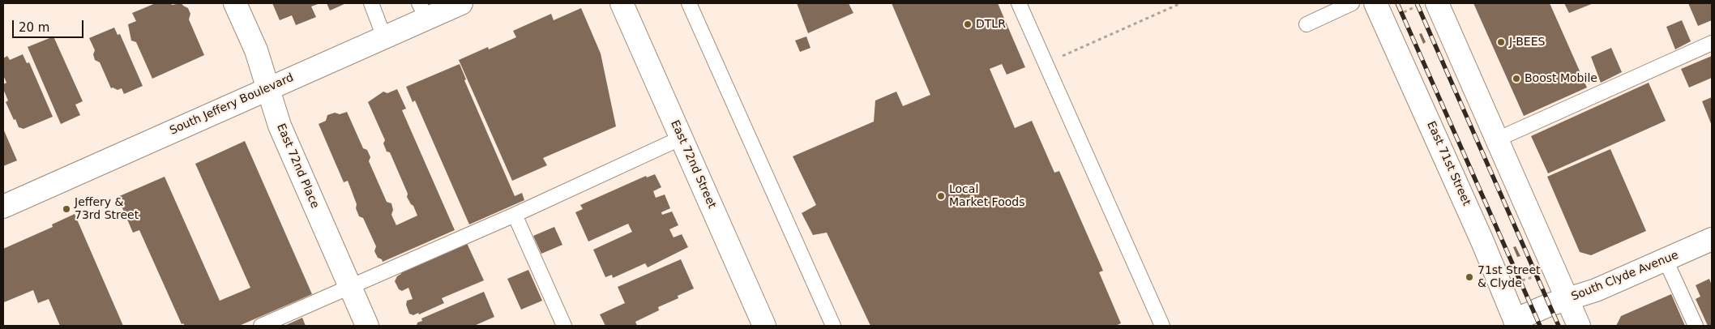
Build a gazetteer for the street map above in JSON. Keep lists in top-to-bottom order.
{
  "streets": {
    "street": [
      "South Jeffery Boulevard",
      "East 71st Street",
      "East 72nd Street",
      "East 72nd Place",
      "South Clyde Avenue"
    ]
  },
  "crossings": [
    ["South Jeffery Boulevard", "East 72nd Place"],
    ["East 71st Street", "South Clyde Avenue"]
  ],
  "places": [
    "DTLR",
    "J-BEES",
    "Boost Mobile",
    "Local Market Foods",
    "Jeffery & 73rd Street",
    "71st Street & Clyde"
  ],
  "scale_bar": "20 m"
}
